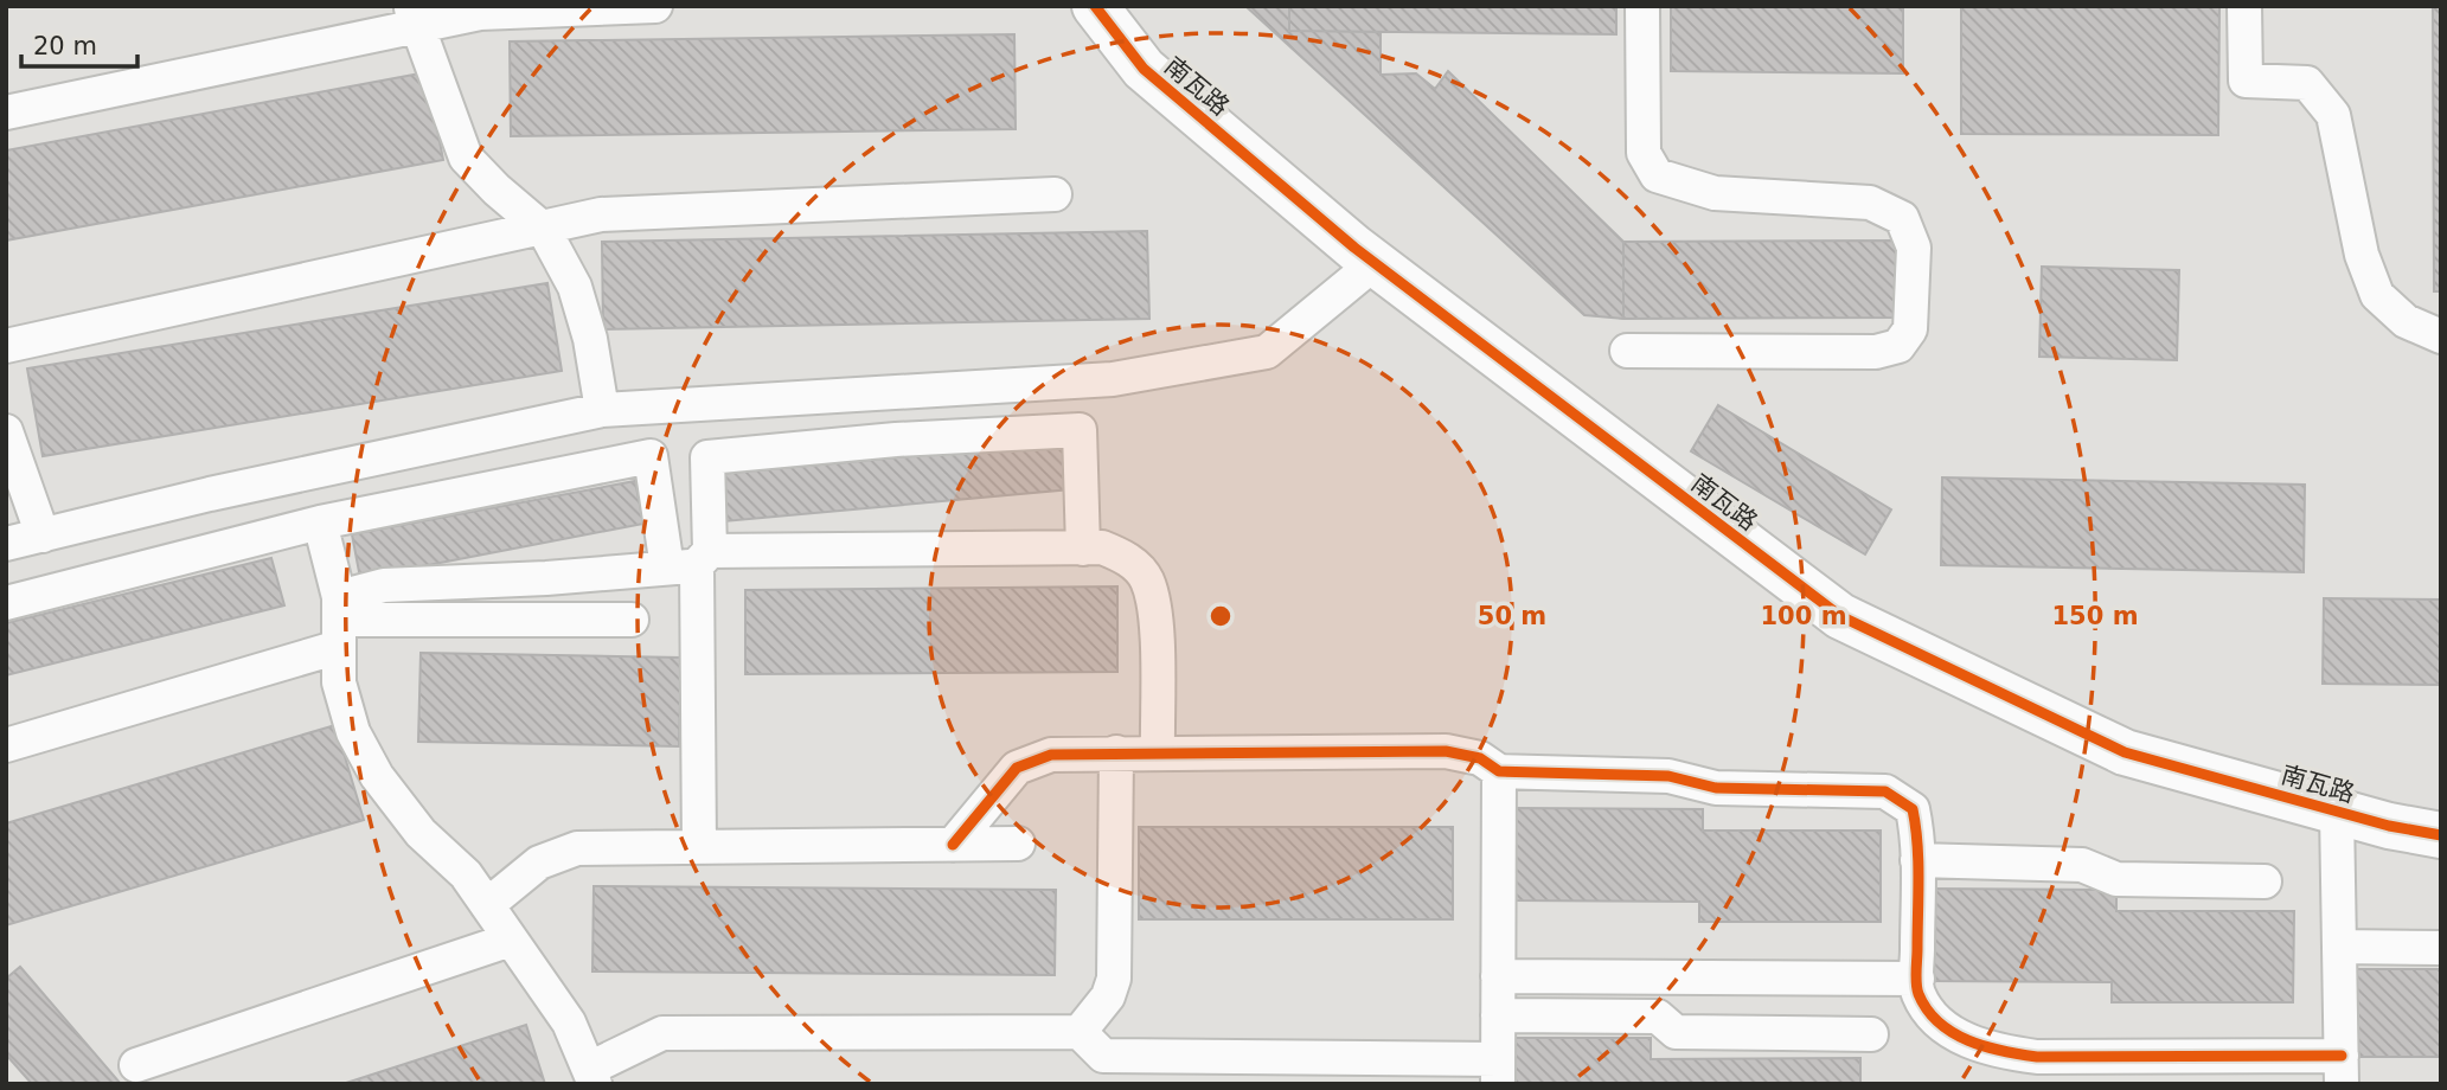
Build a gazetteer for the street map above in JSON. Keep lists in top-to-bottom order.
{
  "streets": {
    "street": ["南瓦路"]
  },
  "scale_bar": "20 m",
  "rings": ["50 m", "100 m", "150 m"]
}
